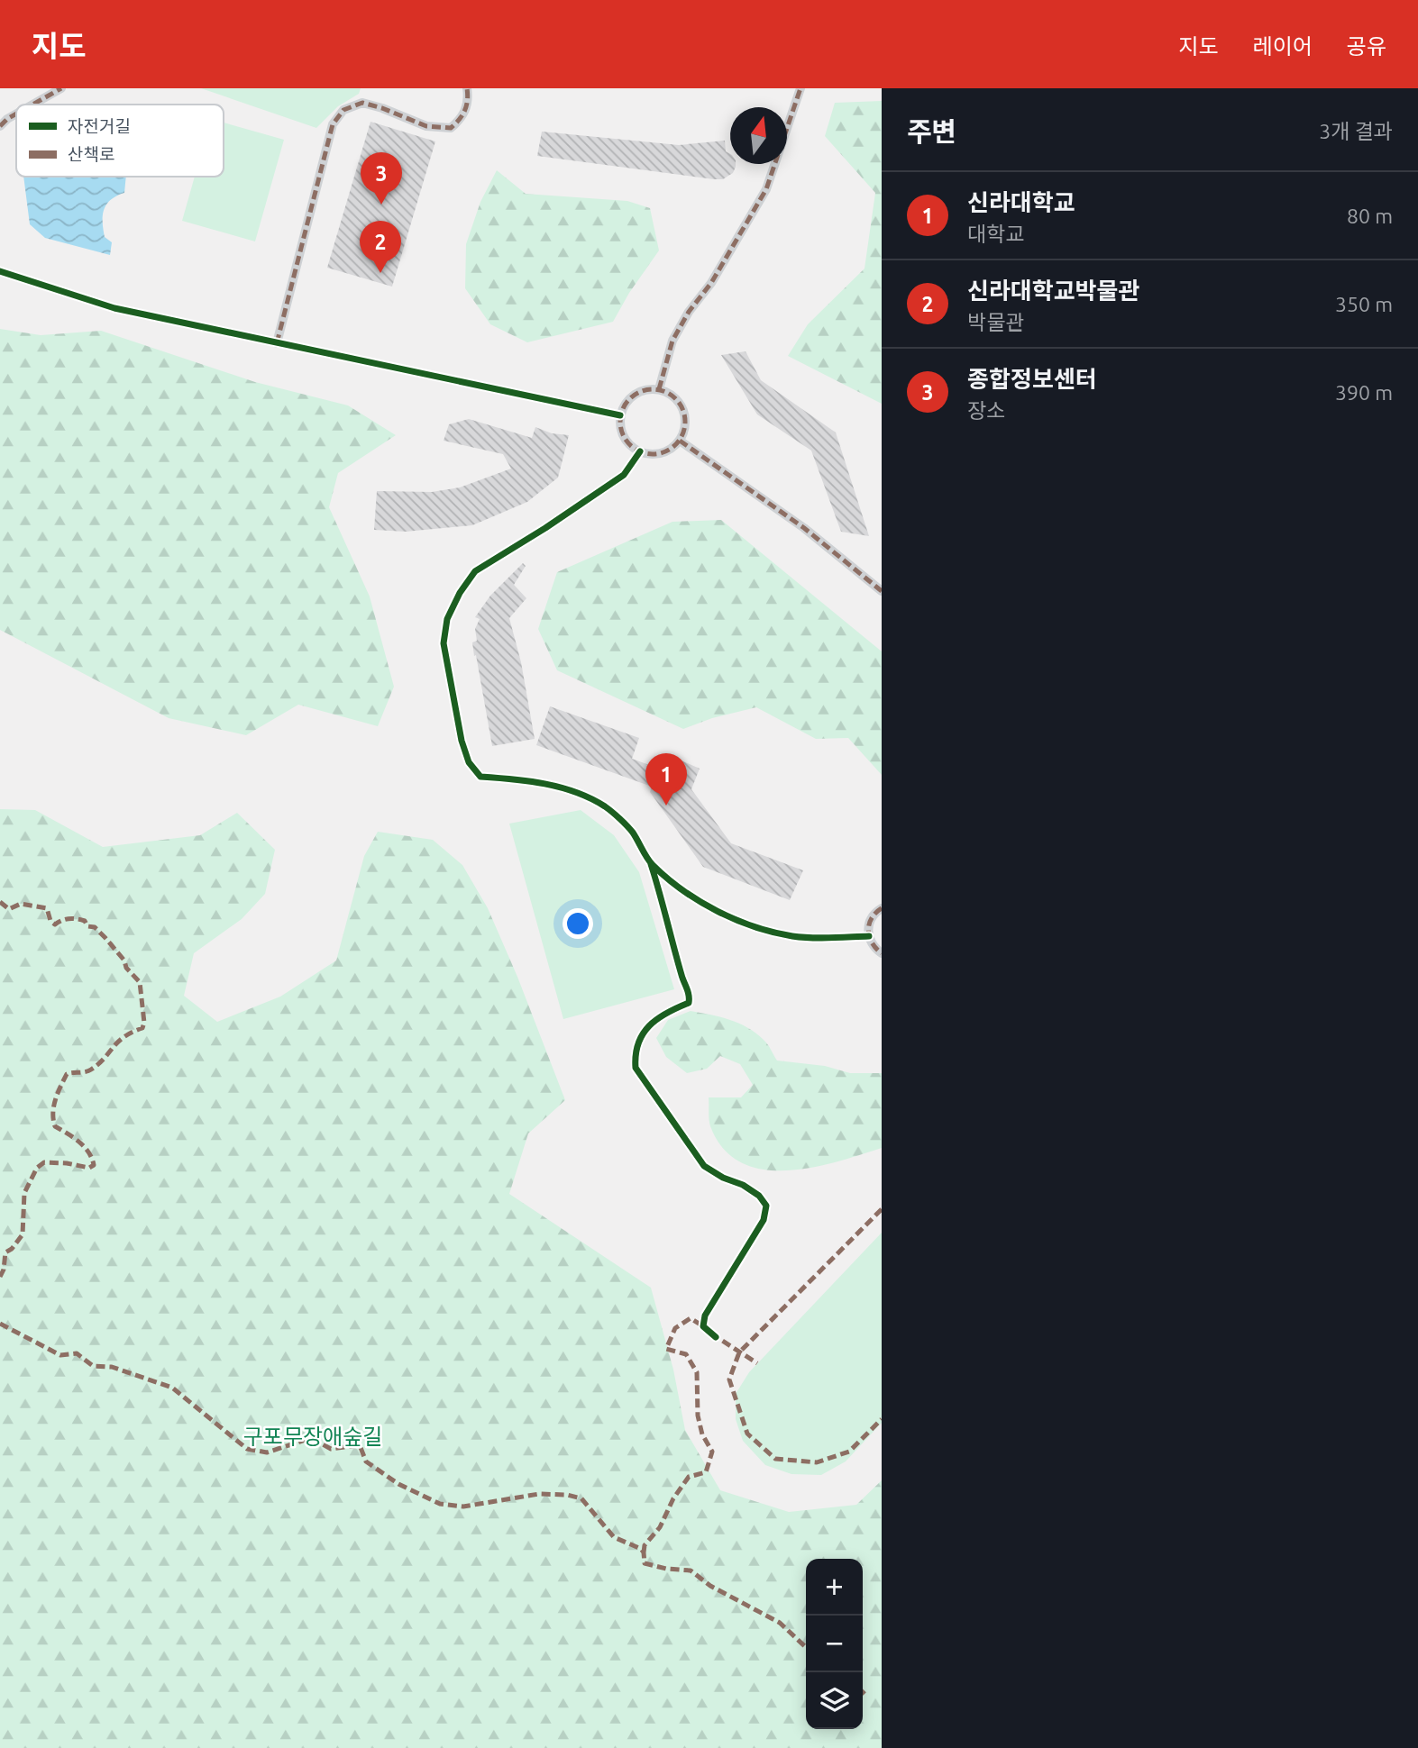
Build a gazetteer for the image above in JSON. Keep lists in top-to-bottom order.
{
  "parks": ["구포무장애숲길"],
  "legend": ["자전거길", "산책로"],
  "north": "top",
  "page": {
    "header": "지도",
    "nav": ["지도", "레이어", "공유"],
    "heading": ["주변", "3개 결과"],
    "pins": ["3", "2", "1"],
    "list": [
      {
        "mark": "1",
        "name": "신라대학교",
        "note": "대학교",
        "value": "80 m"
      },
      {
        "mark": "2",
        "name": "신라대학교박물관",
        "note": "박물관",
        "value": "350 m"
      },
      {
        "mark": "3",
        "name": "종합정보센터",
        "note": "장소",
        "value": "390 m"
      }
    ],
    "map_buttons": ["+", "−"]
  }
}
